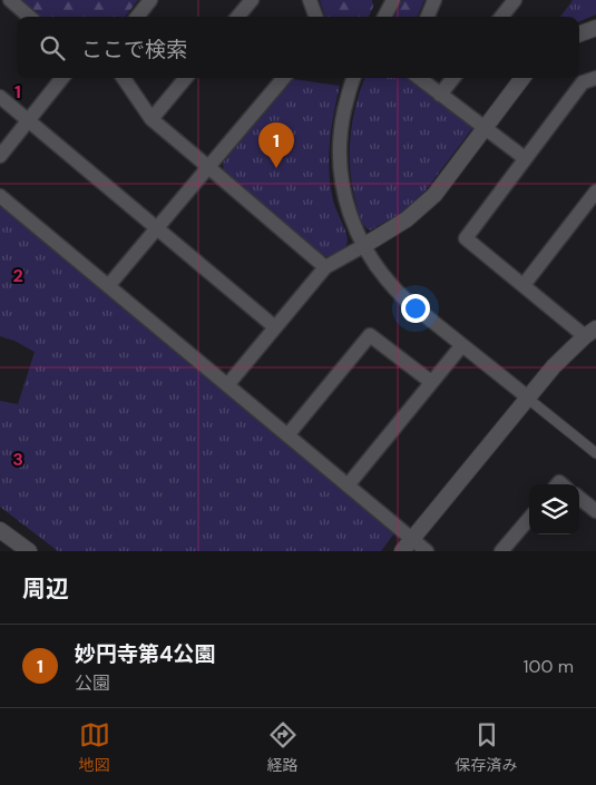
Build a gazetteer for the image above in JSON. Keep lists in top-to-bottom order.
{
  "page": {
    "search": "ここで検索",
    "pins": "1",
    "heading": "周辺",
    "list": [
      {
        "mark": "1",
        "name": "妙円寺第4公園",
        "note": "公園",
        "value": "100 m"
      }
    ],
    "nav": ["地図", "経路", "保存済み"]
  },
  "grid": {
    "rows": ["1", "2", "3"]
  }
}
